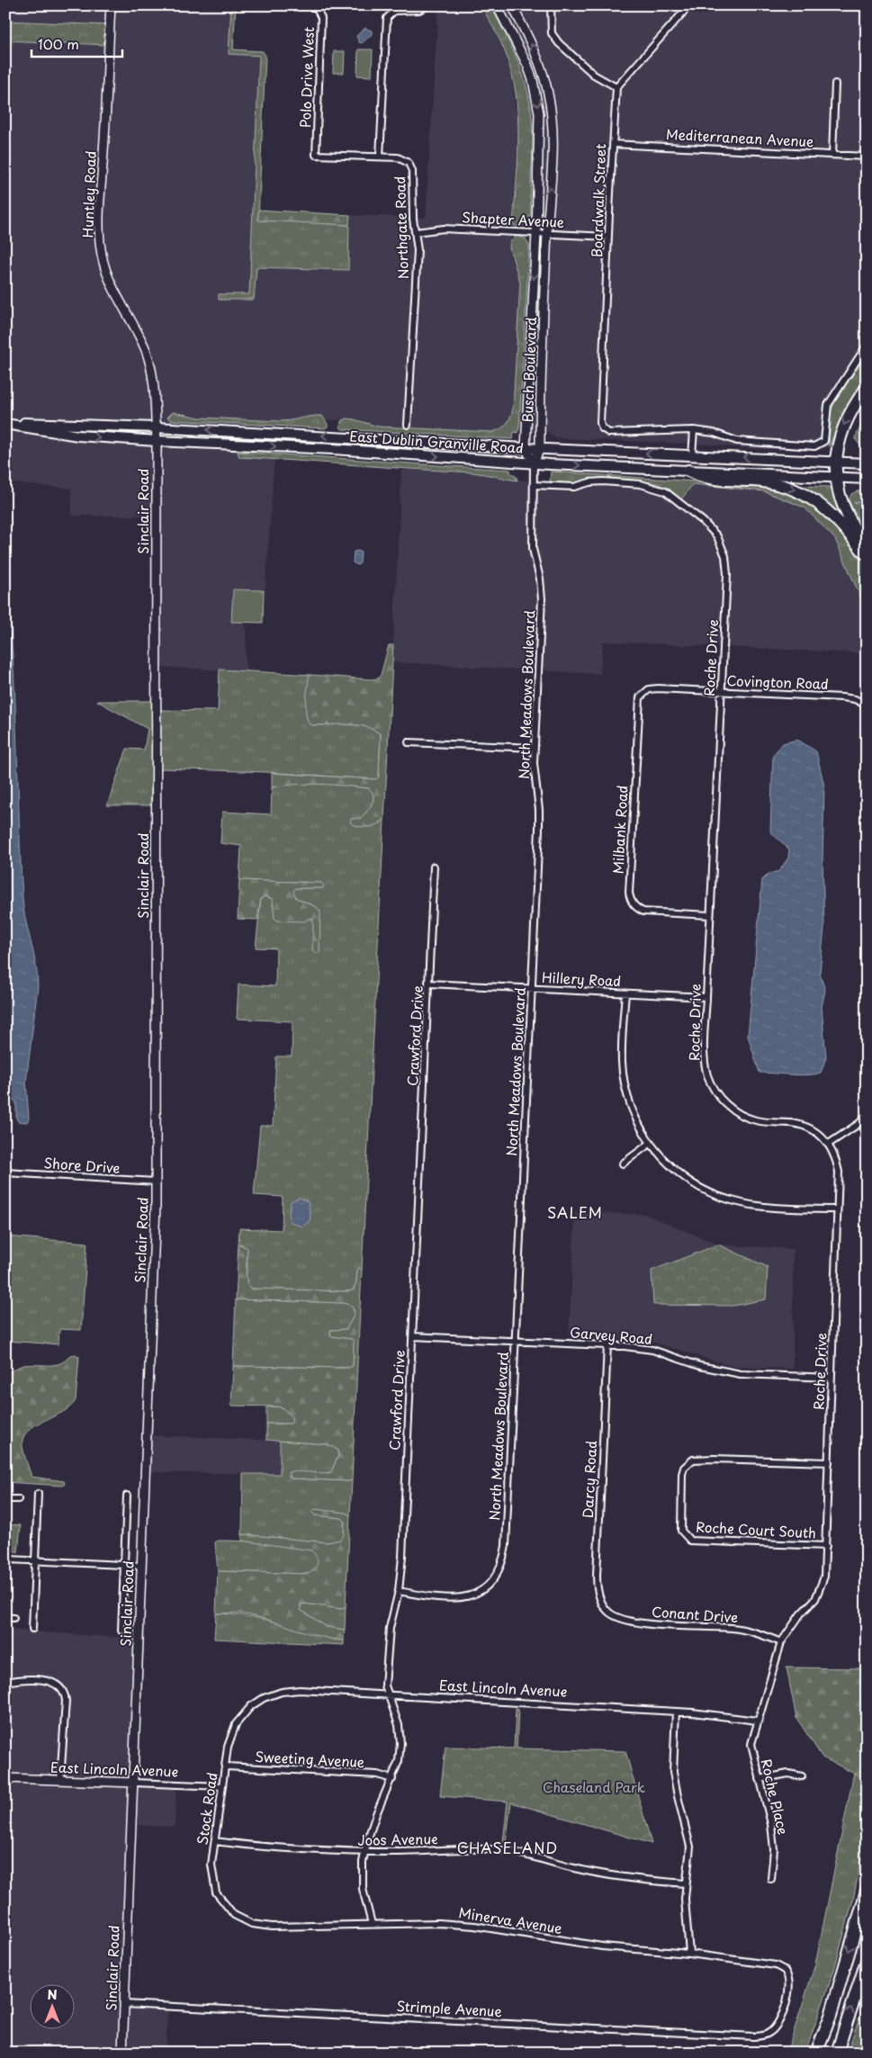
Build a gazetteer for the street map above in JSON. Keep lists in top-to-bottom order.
{
  "streets": {
    "main road": [
      "Huntley Road",
      "Busch Boulevard",
      "East Dublin Granville Road",
      "Sinclair Road",
      "East Lincoln Avenue"
    ],
    "street": [
      "Polo Drive West",
      "Mediterranean Avenue",
      "Boardwalk Street",
      "Shapter Avenue",
      "Northgate Road",
      "Roche Drive",
      "Covington Road",
      "North Meadows Boulevard",
      "Milbank Road",
      "Hillery Road",
      "Crawford Drive",
      "Shore Drive",
      "Garvey Road",
      "Darcy Road",
      "Roche Court South",
      "Conant Drive",
      "Sweeting Avenue",
      "Roche Place",
      "Stock Road",
      "Joos Avenue",
      "Minerva Avenue",
      "Strimple Avenue"
    ]
  },
  "crossings": [
    ["Polo Drive West", "Northgate Road"],
    ["Mediterranean Avenue", "Boardwalk Street"],
    ["Huntley Road", "East Dublin Granville Road"],
    ["Huntley Road", "Sinclair Road"],
    ["Boardwalk Street", "Shapter Avenue"],
    ["Shapter Avenue", "Northgate Road"],
    ["Shapter Avenue", "Busch Boulevard"],
    ["Busch Boulevard", "East Dublin Granville Road"],
    ["Busch Boulevard", "North Meadows Boulevard"],
    ["East Dublin Granville Road", "Sinclair Road"],
    ["East Dublin Granville Road", "North Meadows Boulevard"],
    ["Sinclair Road", "Shore Drive"],
    ["Sinclair Road", "East Lincoln Avenue"],
    ["Sinclair Road", "Strimple Avenue"],
    ["Roche Drive", "Covington Road"],
    ["Roche Drive", "North Meadows Boulevard"],
    ["Roche Drive", "Milbank Road"],
    ["Roche Drive", "Hillery Road"],
    ["Roche Drive", "Garvey Road"],
    ["Roche Drive", "Roche Court South"],
    ["Roche Drive", "Conant Drive"],
    ["Roche Drive", "East Lincoln Avenue"],
    ["Roche Drive", "Roche Place"],
    ["Covington Road", "Milbank Road"],
    ["North Meadows Boulevard", "Hillery Road"],
    ["North Meadows Boulevard", "Crawford Drive"],
    ["North Meadows Boulevard", "Garvey Road"],
    ["Hillery Road", "Crawford Drive"],
    ["Crawford Drive", "Garvey Road"],
    ["Crawford Drive", "East Lincoln Avenue"],
    ["Crawford Drive", "Sweeting Avenue"],
    ["Crawford Drive", "Joos Avenue"],
    ["Crawford Drive", "Minerva Avenue"],
    ["Garvey Road", "Darcy Road"],
    ["Darcy Road", "Conant Drive"],
    ["East Lincoln Avenue", "Roche Place"],
    ["East Lincoln Avenue", "Stock Road"],
    ["Sweeting Avenue", "Stock Road"],
    ["Stock Road", "Joos Avenue"],
    ["Stock Road", "Minerva Avenue"],
    ["Minerva Avenue", "Strimple Avenue"]
  ],
  "districts": ["SALEM", "CHASELAND"],
  "parks": ["Chaseland Park"],
  "scale_bar": "100 m",
  "north": "top"
}
